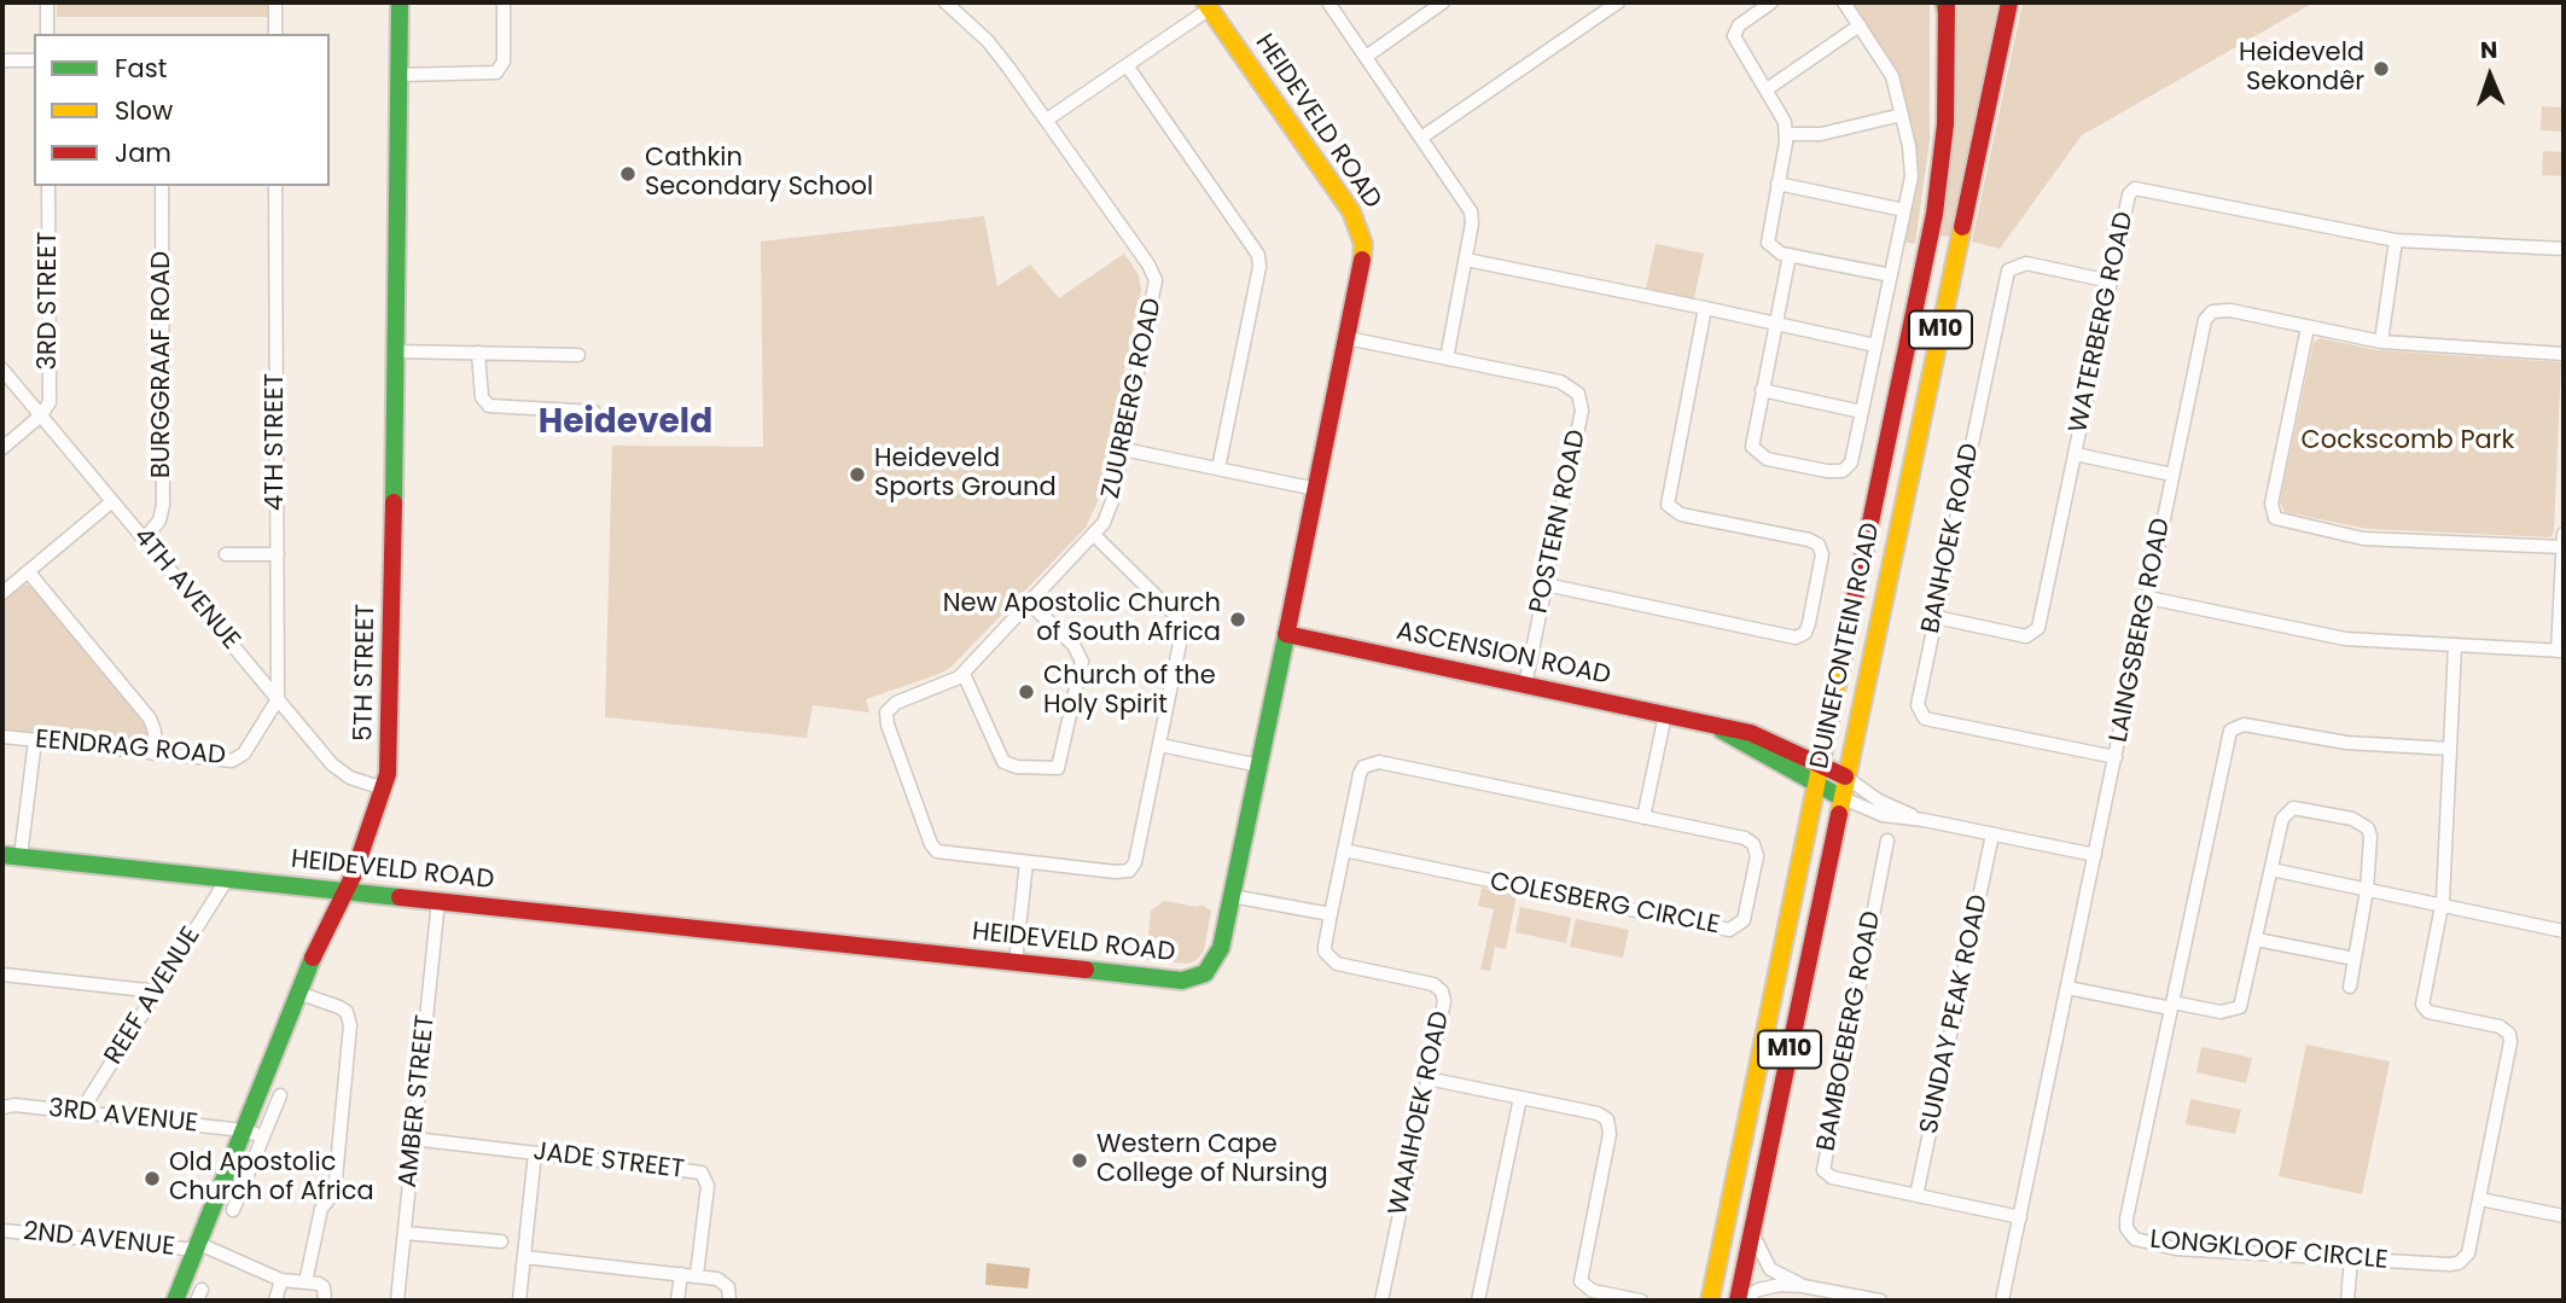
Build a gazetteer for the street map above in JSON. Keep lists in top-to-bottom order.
{
  "streets": {
    "street": [
      "HEIDEVELD ROAD",
      "3RD STREET",
      "WATERBERG ROAD",
      "M10",
      "BURGGRAAF ROAD",
      "ZUURBERG ROAD",
      "4TH STREET",
      "POSTERN ROAD",
      "BANHOEK ROAD",
      "4TH AVENUE",
      "LAINGSBERG ROAD",
      "DUINEFONTEIN ROAD",
      "ASCENSION ROAD",
      "5TH STREET",
      "EENDRAG ROAD",
      "COLESBERG CIRCLE",
      "REEF AVENUE",
      "SUNDAY PEAK ROAD",
      "BAMBOEBERG ROAD",
      "AMBER STREET",
      "WAAIHOEK ROAD",
      "3RD AVENUE",
      "JADE STREET",
      "2ND AVENUE",
      "LONGKLOOF CIRCLE"
    ]
  },
  "crossings": [
    ["HEIDEVELD ROAD", "POSTERN ROAD"],
    ["HEIDEVELD ROAD", "ASCENSION ROAD"],
    ["HEIDEVELD ROAD", "5TH STREET"],
    ["HEIDEVELD ROAD", "REEF AVENUE"],
    ["HEIDEVELD ROAD", "AMBER STREET"],
    ["3RD STREET", "4TH AVENUE"],
    ["WATERBERG ROAD", "BANHOEK ROAD"],
    ["BURGGRAAF ROAD", "4TH AVENUE"],
    ["4TH STREET", "4TH AVENUE"],
    ["4TH STREET", "EENDRAG ROAD"],
    ["POSTERN ROAD", "ASCENSION ROAD"],
    ["BANHOEK ROAD", "LAINGSBERG ROAD"],
    ["4TH AVENUE", "5TH STREET"],
    ["4TH AVENUE", "EENDRAG ROAD"],
    ["LAINGSBERG ROAD", "BAMBOEBERG ROAD"],
    ["DUINEFONTEIN ROAD", "ASCENSION ROAD"],
    ["5TH STREET", "3RD AVENUE"],
    ["5TH STREET", "2ND AVENUE"],
    ["COLESBERG CIRCLE", "WAAIHOEK ROAD"],
    ["REEF AVENUE", "3RD AVENUE"],
    ["SUNDAY PEAK ROAD", "BAMBOEBERG ROAD"],
    ["AMBER STREET", "JADE STREET"]
  ],
  "districts": ["Heideveld"],
  "parks": ["Cockscomb Park"],
  "places": [
    "Heideveld Sekondêr",
    "Cathkin Secondary School",
    "Heideveld Sports Ground",
    "New Apostolic Church of South Africa",
    "Church of the Holy Spirit",
    "Western Cape College of Nursing",
    "Old Apostolic Church of Africa"
  ],
  "legend": ["Fast", "Slow", "Jam"],
  "north": "top"
}
